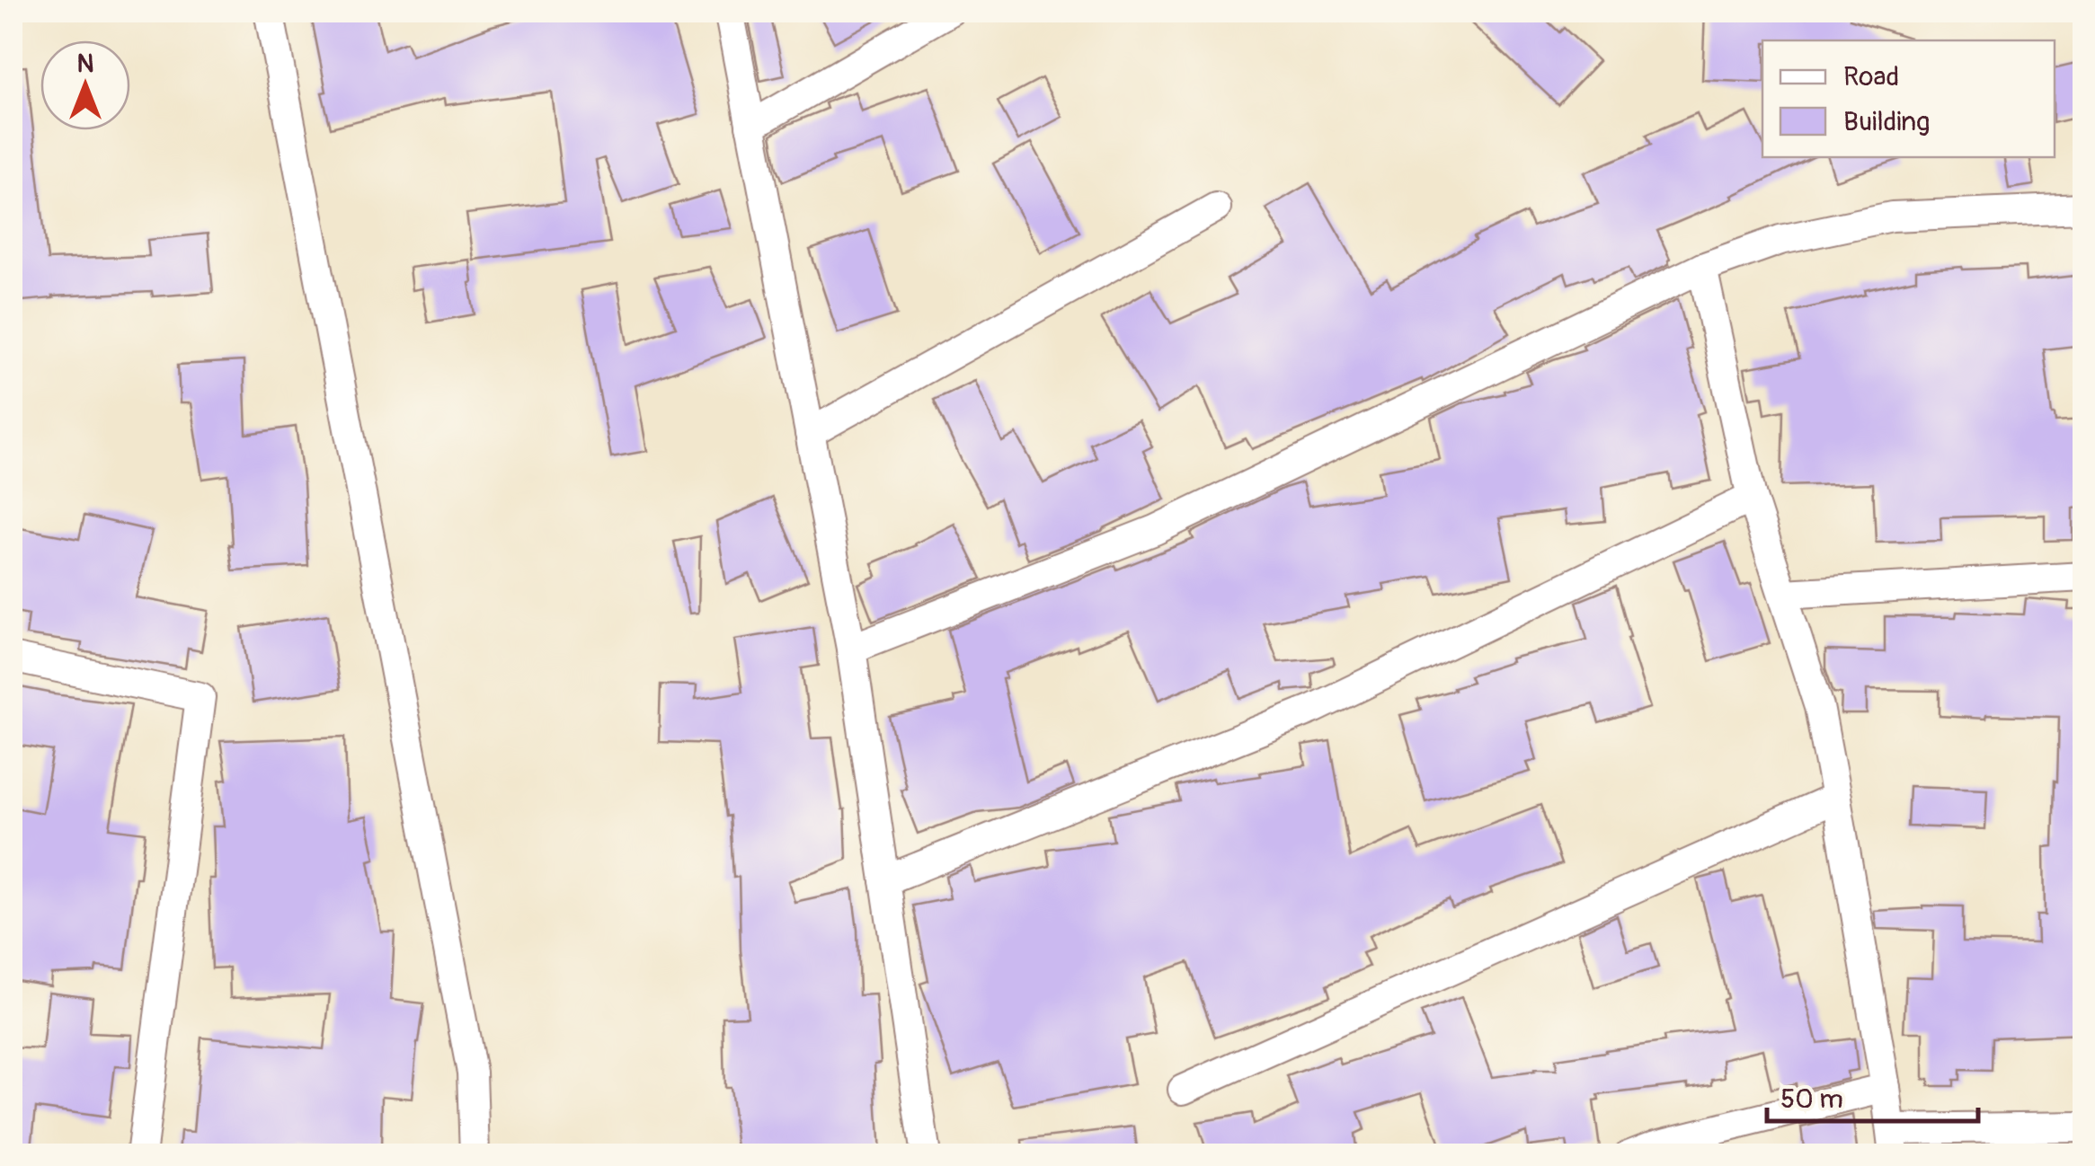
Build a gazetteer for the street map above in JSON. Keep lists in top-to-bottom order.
{
  "legend": ["Road", "Building"],
  "scale_bar": "50 m",
  "north": "top"
}
